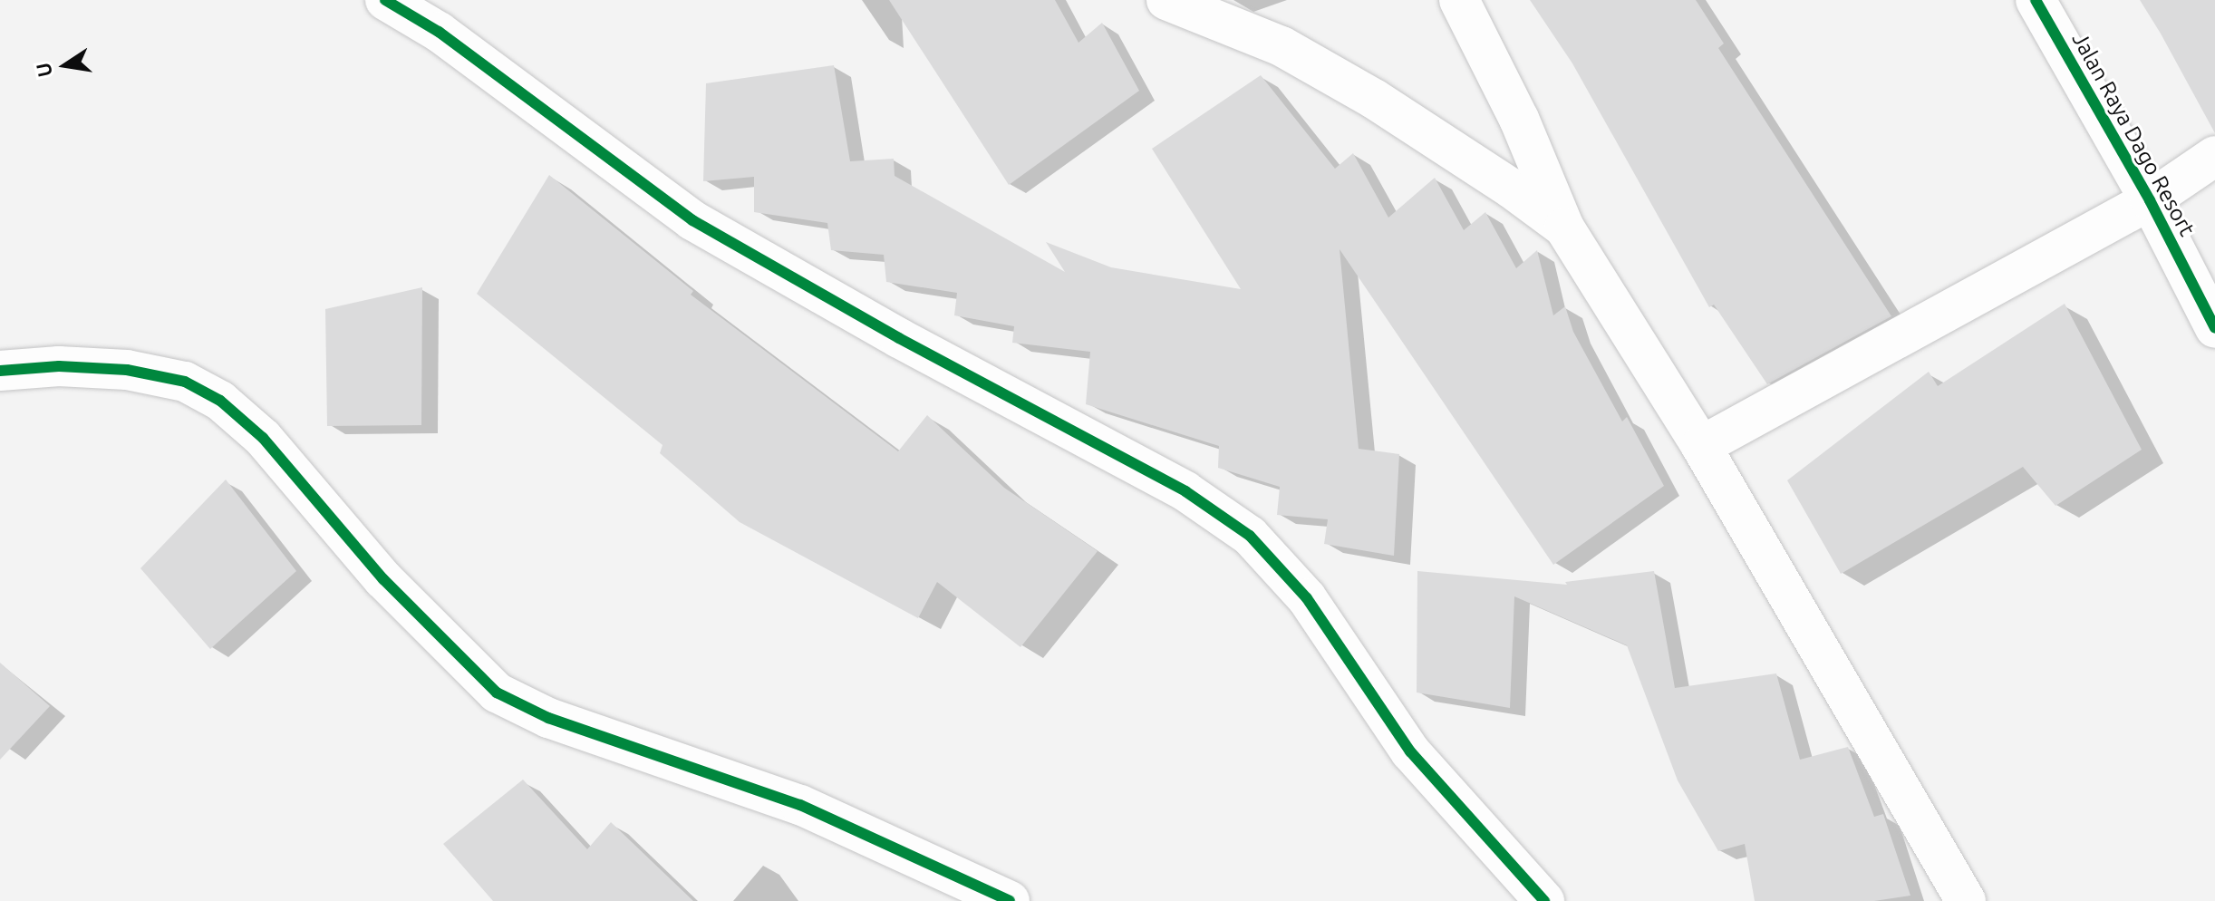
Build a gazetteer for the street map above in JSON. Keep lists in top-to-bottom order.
{
  "streets": {
    "street": ["Jalan Raya Dago Resort"]
  },
  "north": "left"
}
